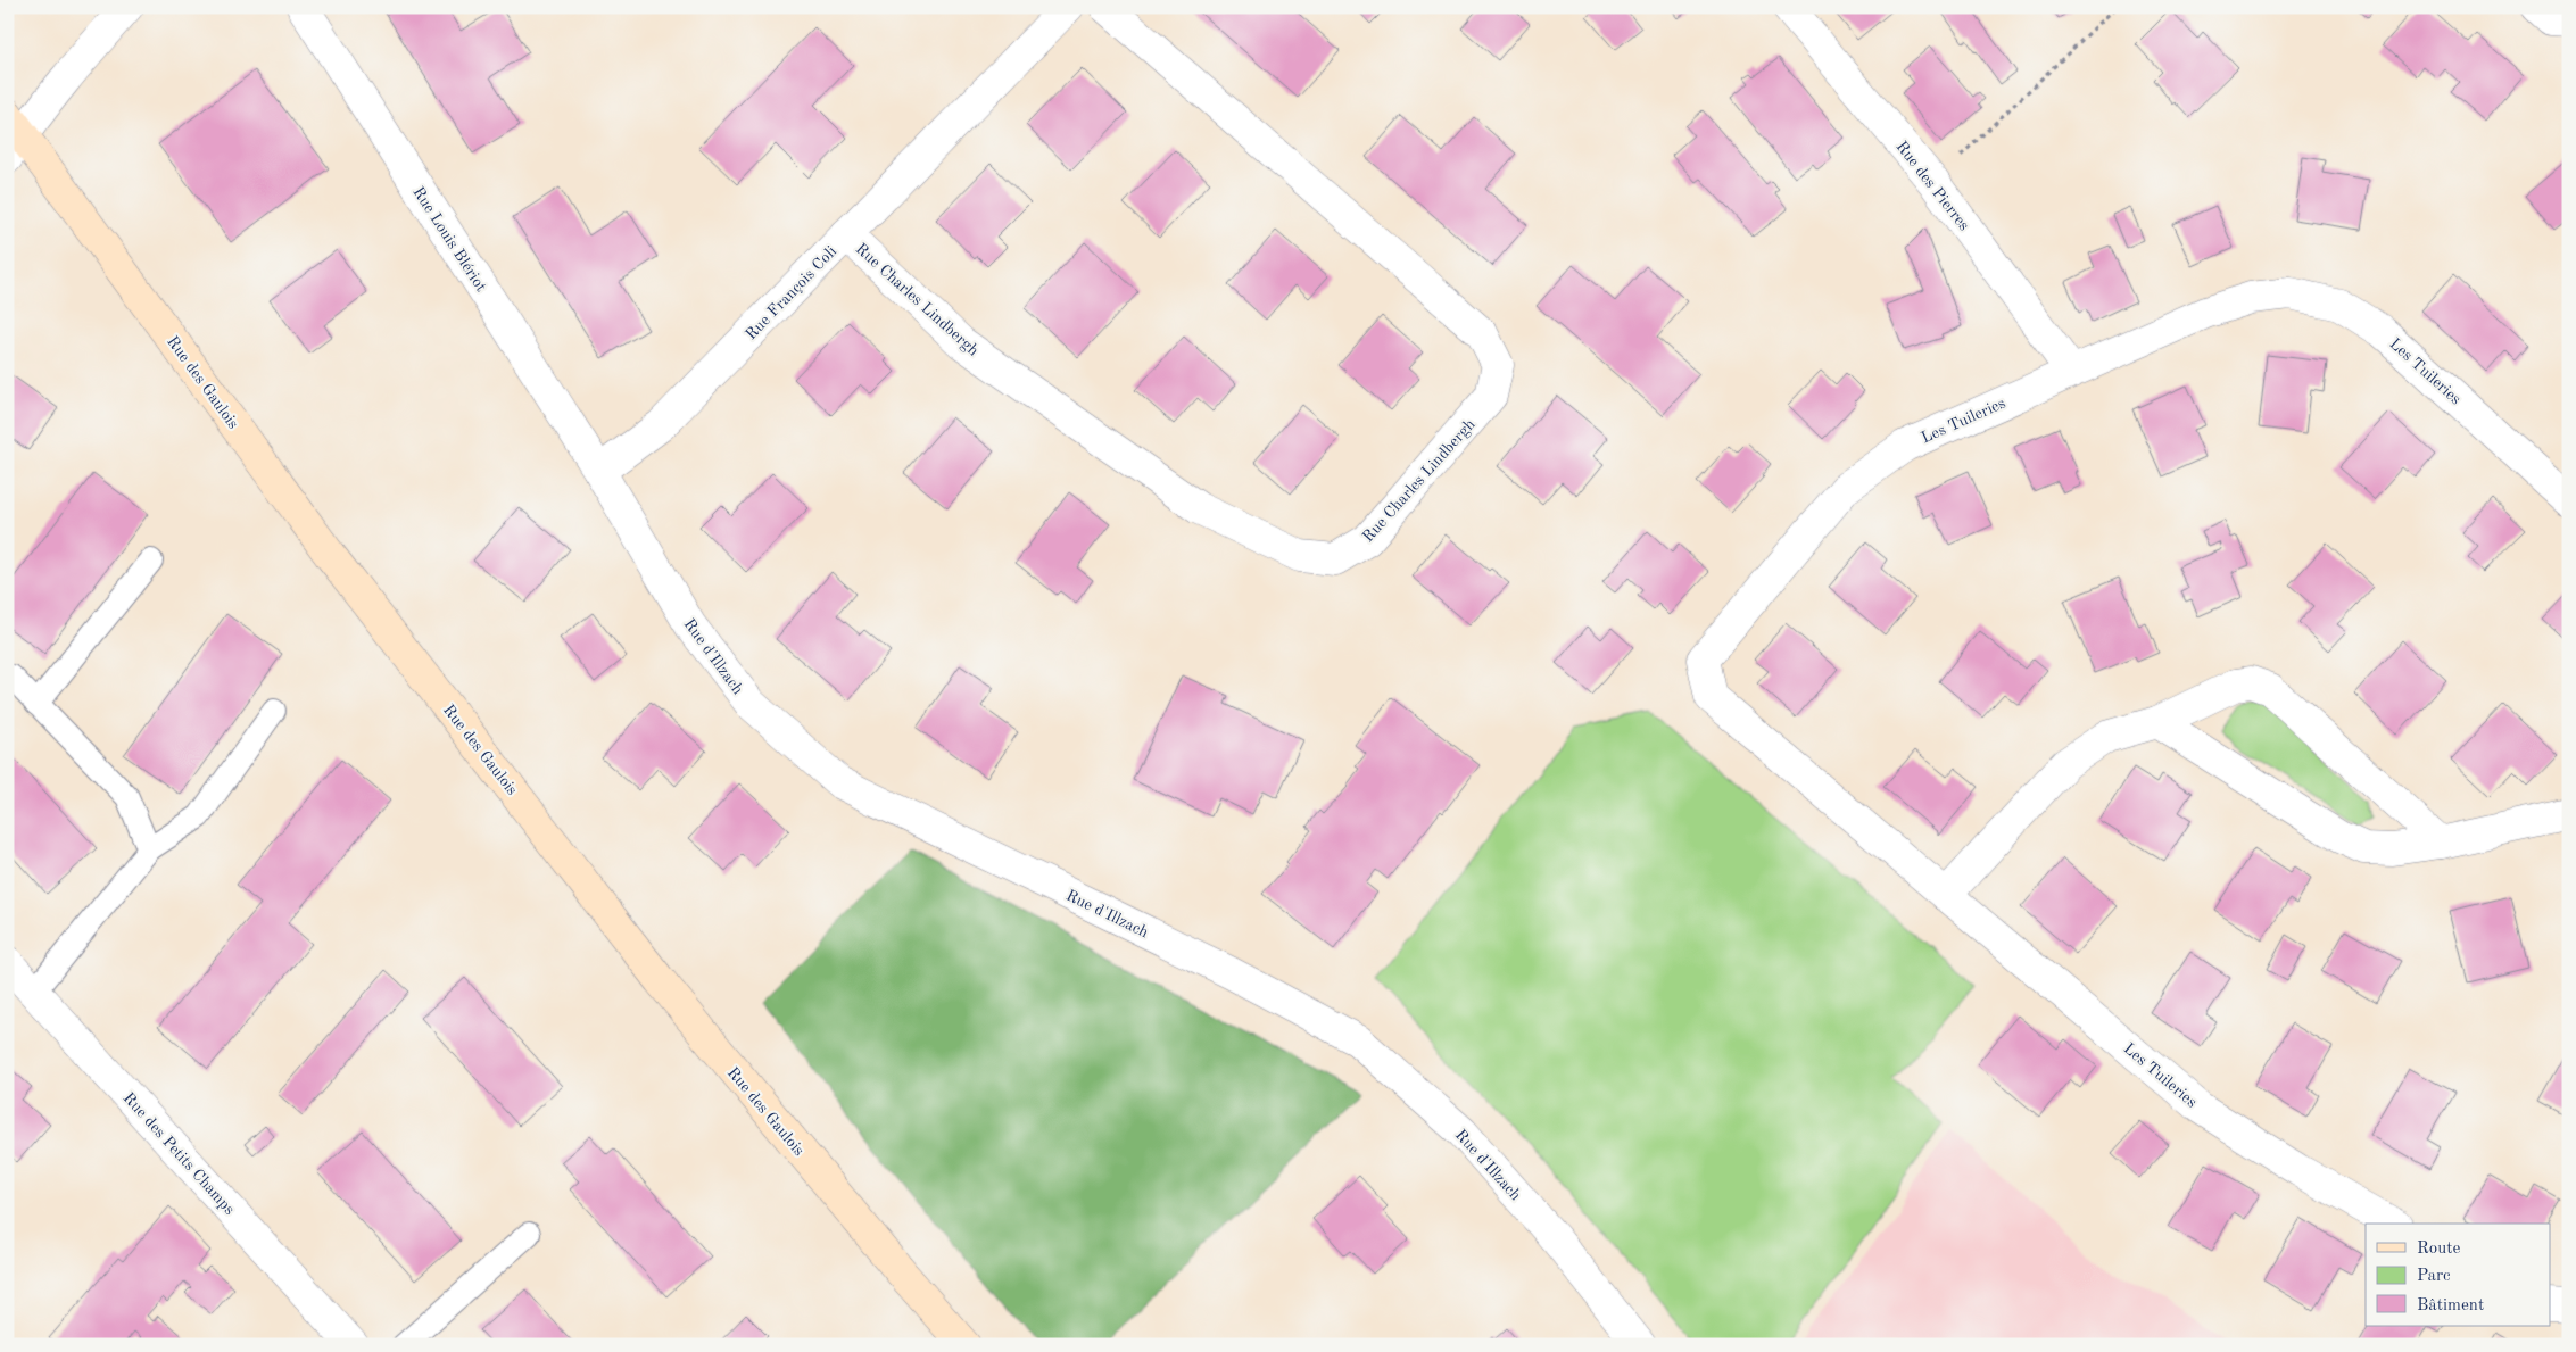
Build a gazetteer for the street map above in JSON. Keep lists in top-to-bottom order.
{
  "streets": {
    "main road": ["Rue des Gaulois"],
    "street": [
      "Rue des Pierres",
      "Rue Louis Blériot",
      "Rue François Coli",
      "Rue Charles Lindbergh",
      "Les Tuileries",
      "Rue d'Illzach",
      "Rue des Petits Champs"
    ]
  },
  "crossings": [
    ["Rue des Pierres", "Les Tuileries"],
    ["Rue Louis Blériot", "Rue François Coli"],
    ["Rue Louis Blériot", "Rue d'Illzach"],
    ["Rue François Coli", "Rue Charles Lindbergh"],
    ["Rue François Coli", "Rue d'Illzach"]
  ],
  "legend": ["Route", "Parc", "Bâtiment"]
}
